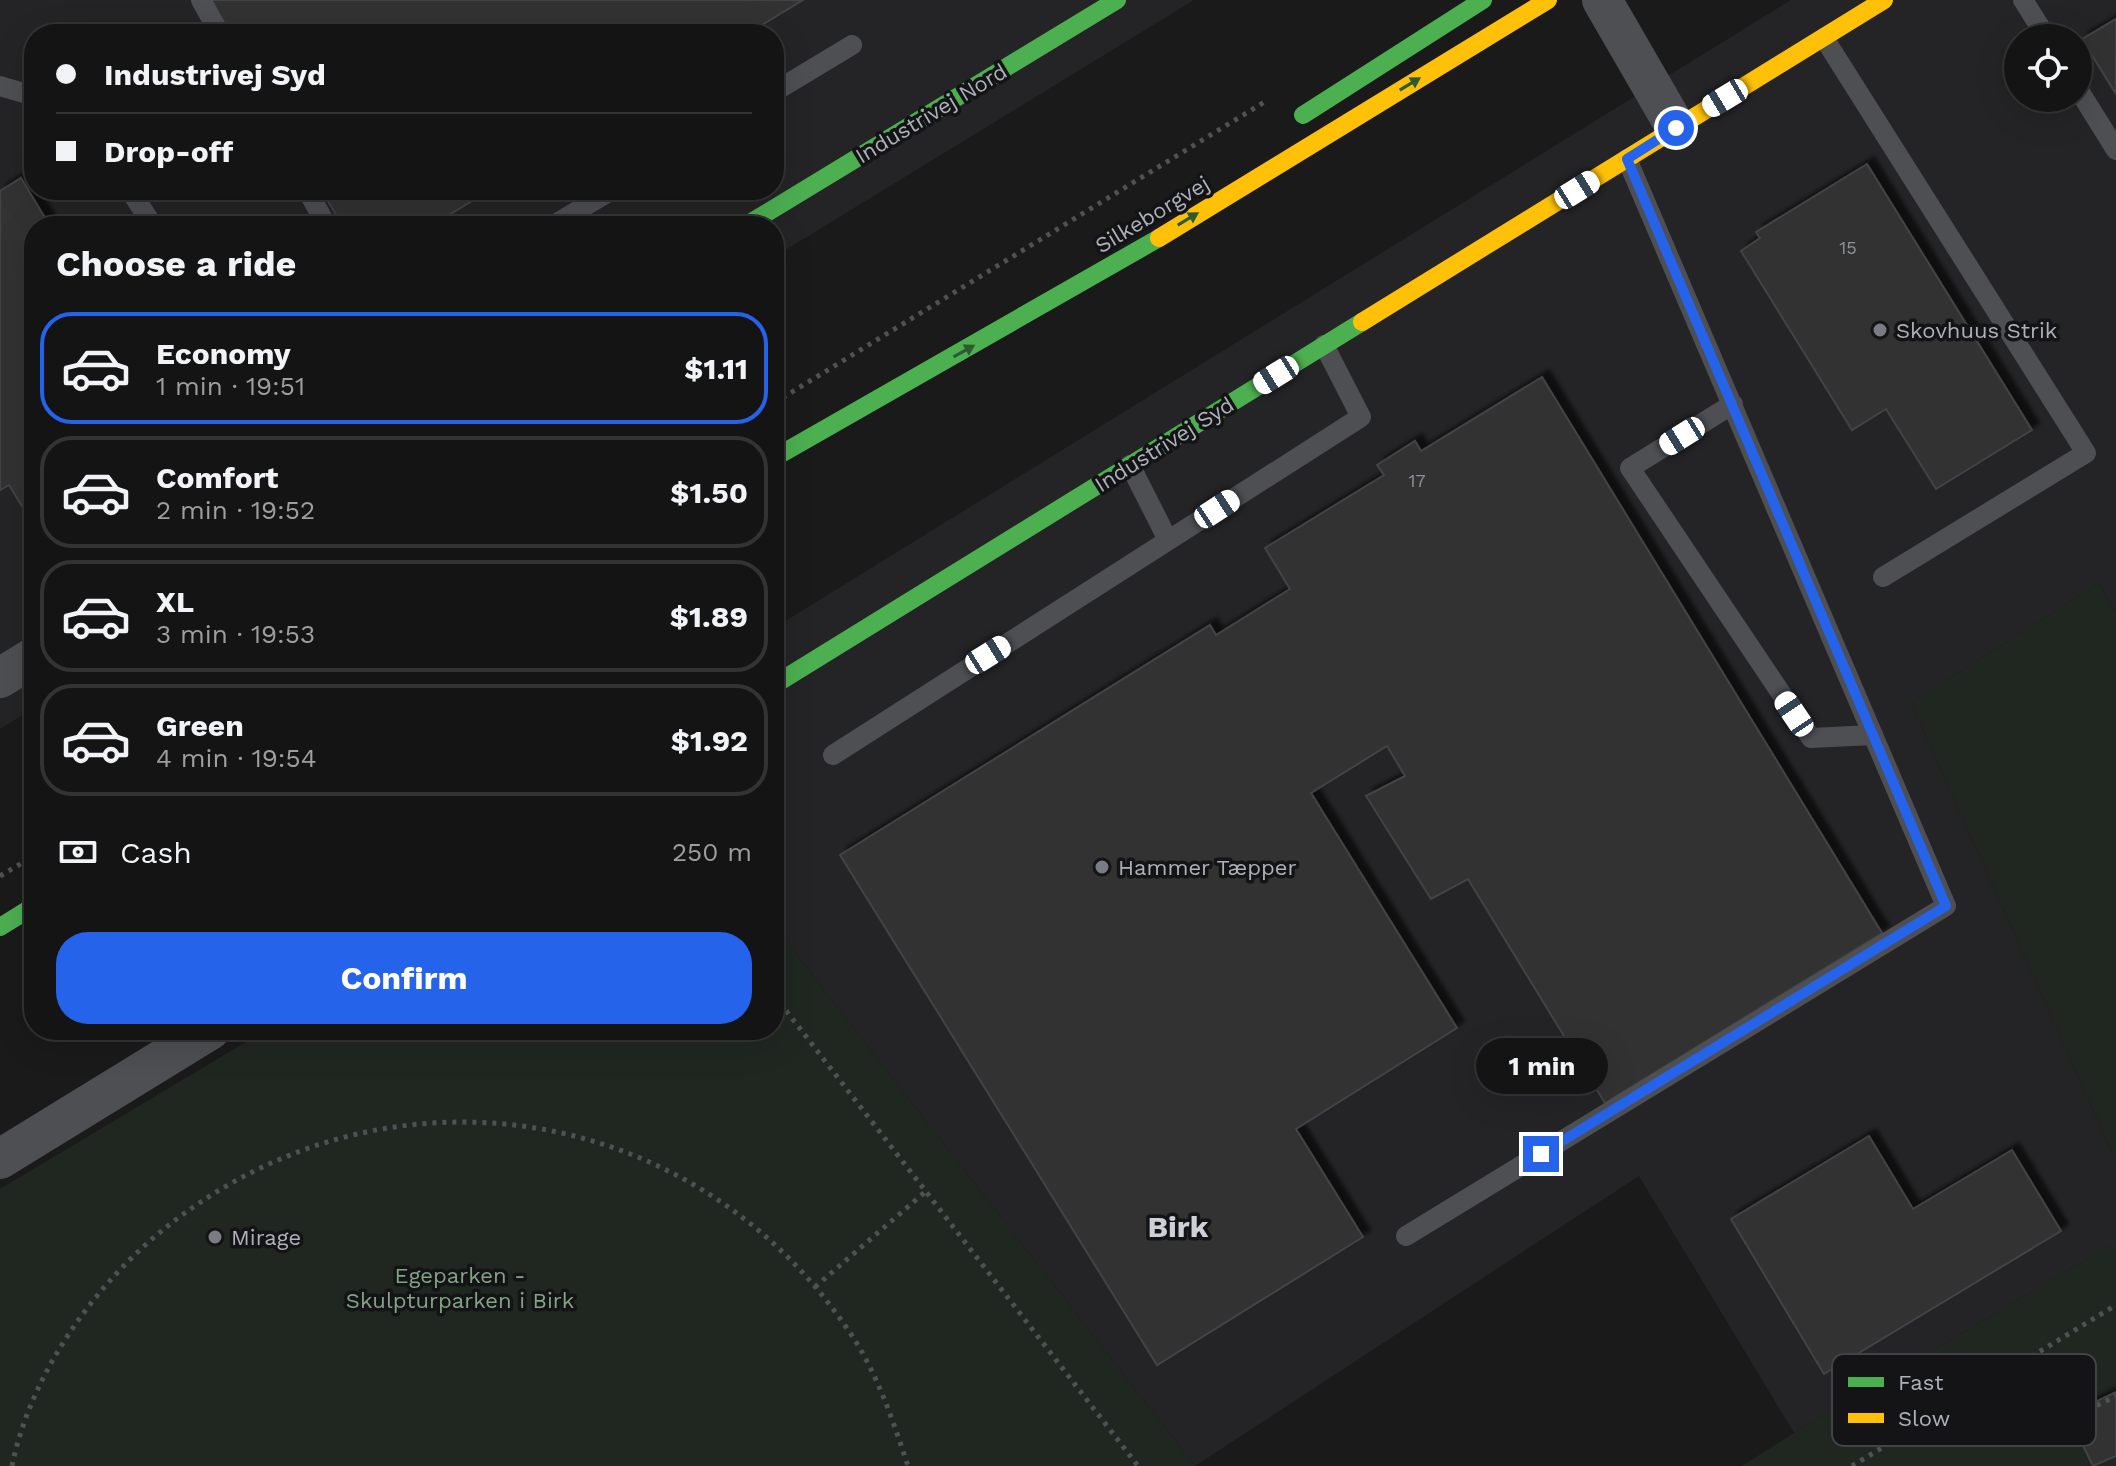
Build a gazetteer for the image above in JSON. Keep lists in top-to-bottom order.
{
  "streets": {
    "street": ["Industrivej Nord", "Silkeborgvej", "Industrivej Syd"]
  },
  "districts": ["Birk"],
  "parks": ["Egeparken - Skulpturparken i Birk"],
  "places": ["Skovhuus Strik", "Hammer Tæpper", "Mirage"],
  "house_numbers": ["15", "17"],
  "legend": ["Fast", "Slow"],
  "page": {
    "banner": ["Industrivej Syd", "Drop-off"],
    "heading": "Choose a ride",
    "list": [
      {
        "name": "Economy",
        "note": "1 min · 19:51",
        "value": "$1.11"
      },
      {
        "name": "Comfort",
        "note": "2 min · 19:52",
        "value": "$1.50"
      },
      {
        "name": "XL",
        "note": "3 min · 19:53",
        "value": "$1.89"
      },
      {
        "name": "Green",
        "note": "4 min · 19:54",
        "value": "$1.92"
      }
    ],
    "pay": ["Cash", "250 m"],
    "buttons": "Confirm",
    "bubble": "1 min"
  }
}
